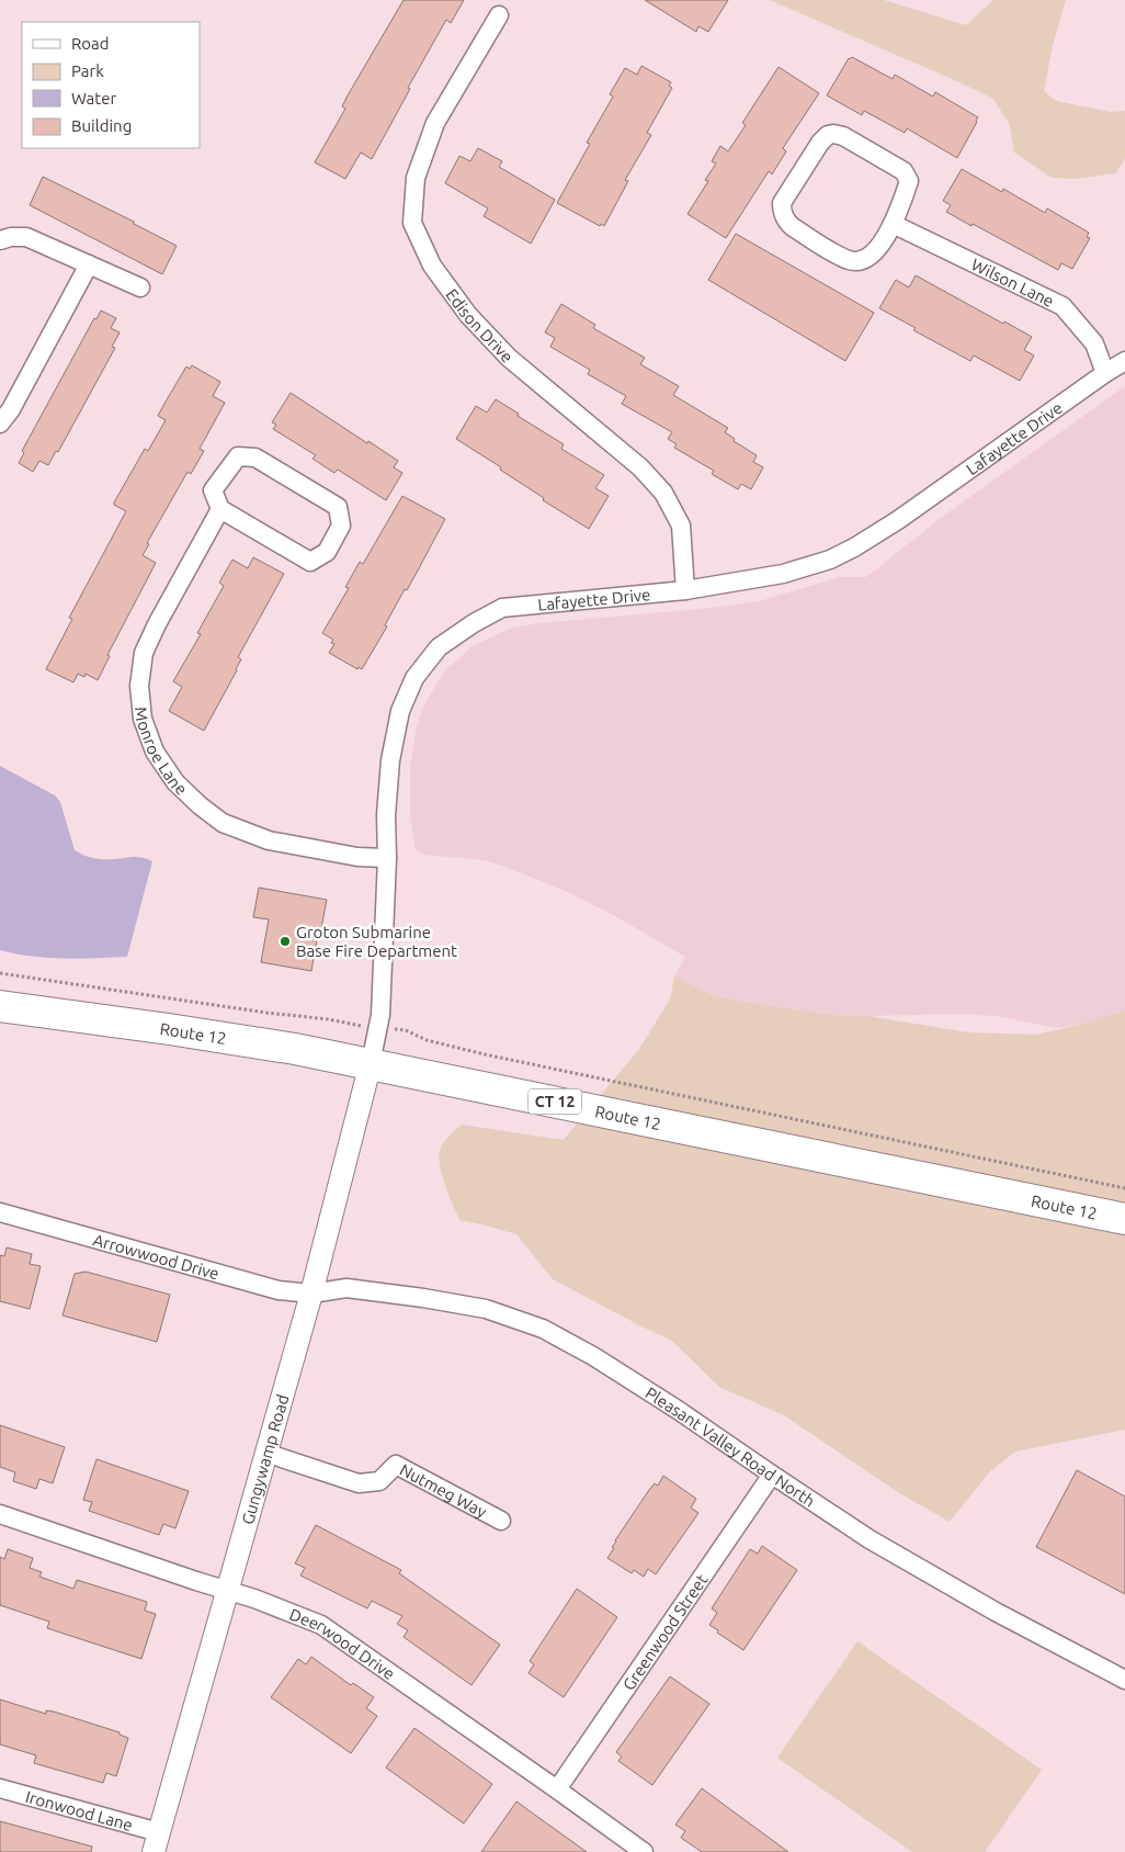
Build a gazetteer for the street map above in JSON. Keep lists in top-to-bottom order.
{
  "streets": {
    "highway": ["Route 12", "CT 12"],
    "street": [
      "Wilson Lane",
      "Edison Drive",
      "Lafayette Drive",
      "Monroe Lane",
      "Arrowwood Drive",
      "Pleasant Valley Road North",
      "Gungywamp Road",
      "Nutmeg Way",
      "Greenwood Street",
      "Deerwood Drive",
      "Ironwood Lane"
    ]
  },
  "crossings": [
    ["Wilson Lane", "Lafayette Drive"],
    ["Edison Drive", "Lafayette Drive"],
    ["Lafayette Drive", "Monroe Lane"],
    ["Lafayette Drive", "Route 12"],
    ["Lafayette Drive", "Gungywamp Road"],
    ["Route 12", "Gungywamp Road"],
    ["Arrowwood Drive", "Pleasant Valley Road North"],
    ["Arrowwood Drive", "Gungywamp Road"],
    ["Pleasant Valley Road North", "Gungywamp Road"],
    ["Pleasant Valley Road North", "Greenwood Street"],
    ["Gungywamp Road", "Nutmeg Way"],
    ["Gungywamp Road", "Deerwood Drive"],
    ["Gungywamp Road", "Ironwood Lane"],
    ["Greenwood Street", "Deerwood Drive"]
  ],
  "places": ["Groton Submarine Base Fire Department"],
  "legend": [
    "Road",
    "Park",
    "Water",
    "Building"
  ]
}
